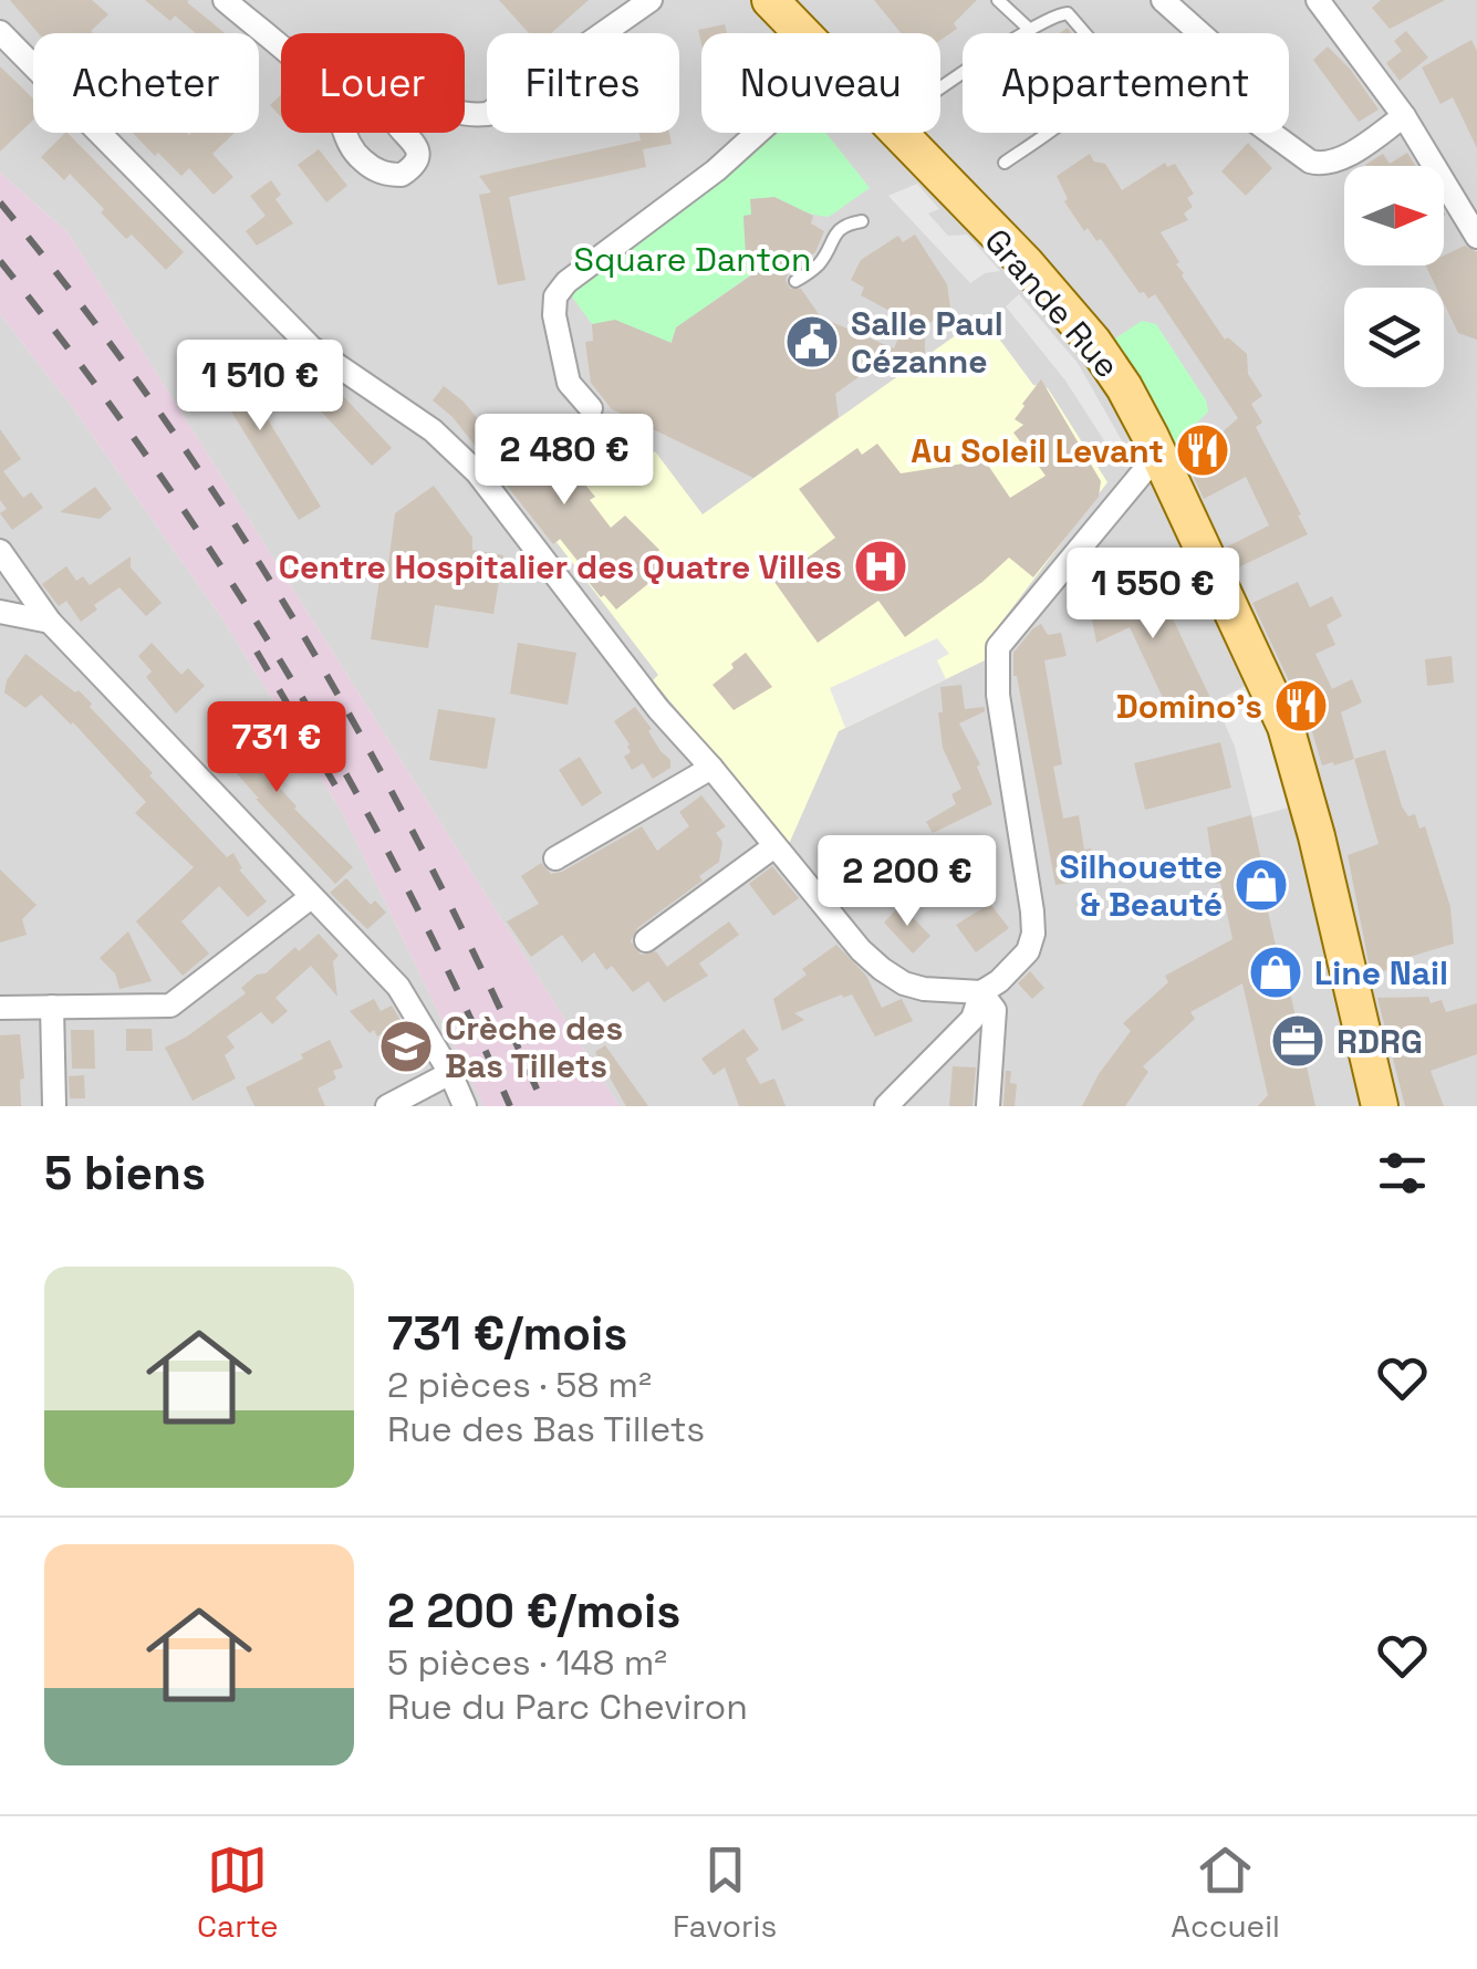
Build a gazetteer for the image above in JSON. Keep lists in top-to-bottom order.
{
  "streets": {
    "main road": ["Grande Rue"]
  },
  "parks": ["Square Danton"],
  "places": {
    "public building": ["Salle Paul Cézanne"],
    "restaurant": ["Au Soleil Levant", "Domino's"],
    "hospital": ["Centre Hospitalier des Quatre Villes"],
    "shop": ["Silhouette & Beauté", "Line Nail"],
    "office": ["RDRG"],
    "school or university": ["Crèche des Bas Tillets"]
  },
  "north": "right",
  "page": {
    "chip": [
      "Acheter",
      "Louer",
      "Filtres",
      "Nouveau",
      "Appartement"
    ],
    "price": [
      "1 510 €",
      "2 480 €",
      "1 550 €",
      "731 €",
      "2 200 €"
    ],
    "heading": "5 biens",
    "list": [
      {
        "name": "731 €/mois",
        "note": "2 pièces · 58 m² · Rue des Bas Tillets"
      },
      {
        "name": "2 200 €/mois",
        "note": "5 pièces · 148 m² · Rue du Parc Cheviron"
      }
    ],
    "tabs": ["Carte", "Favoris", "Accueil"]
  }
}
